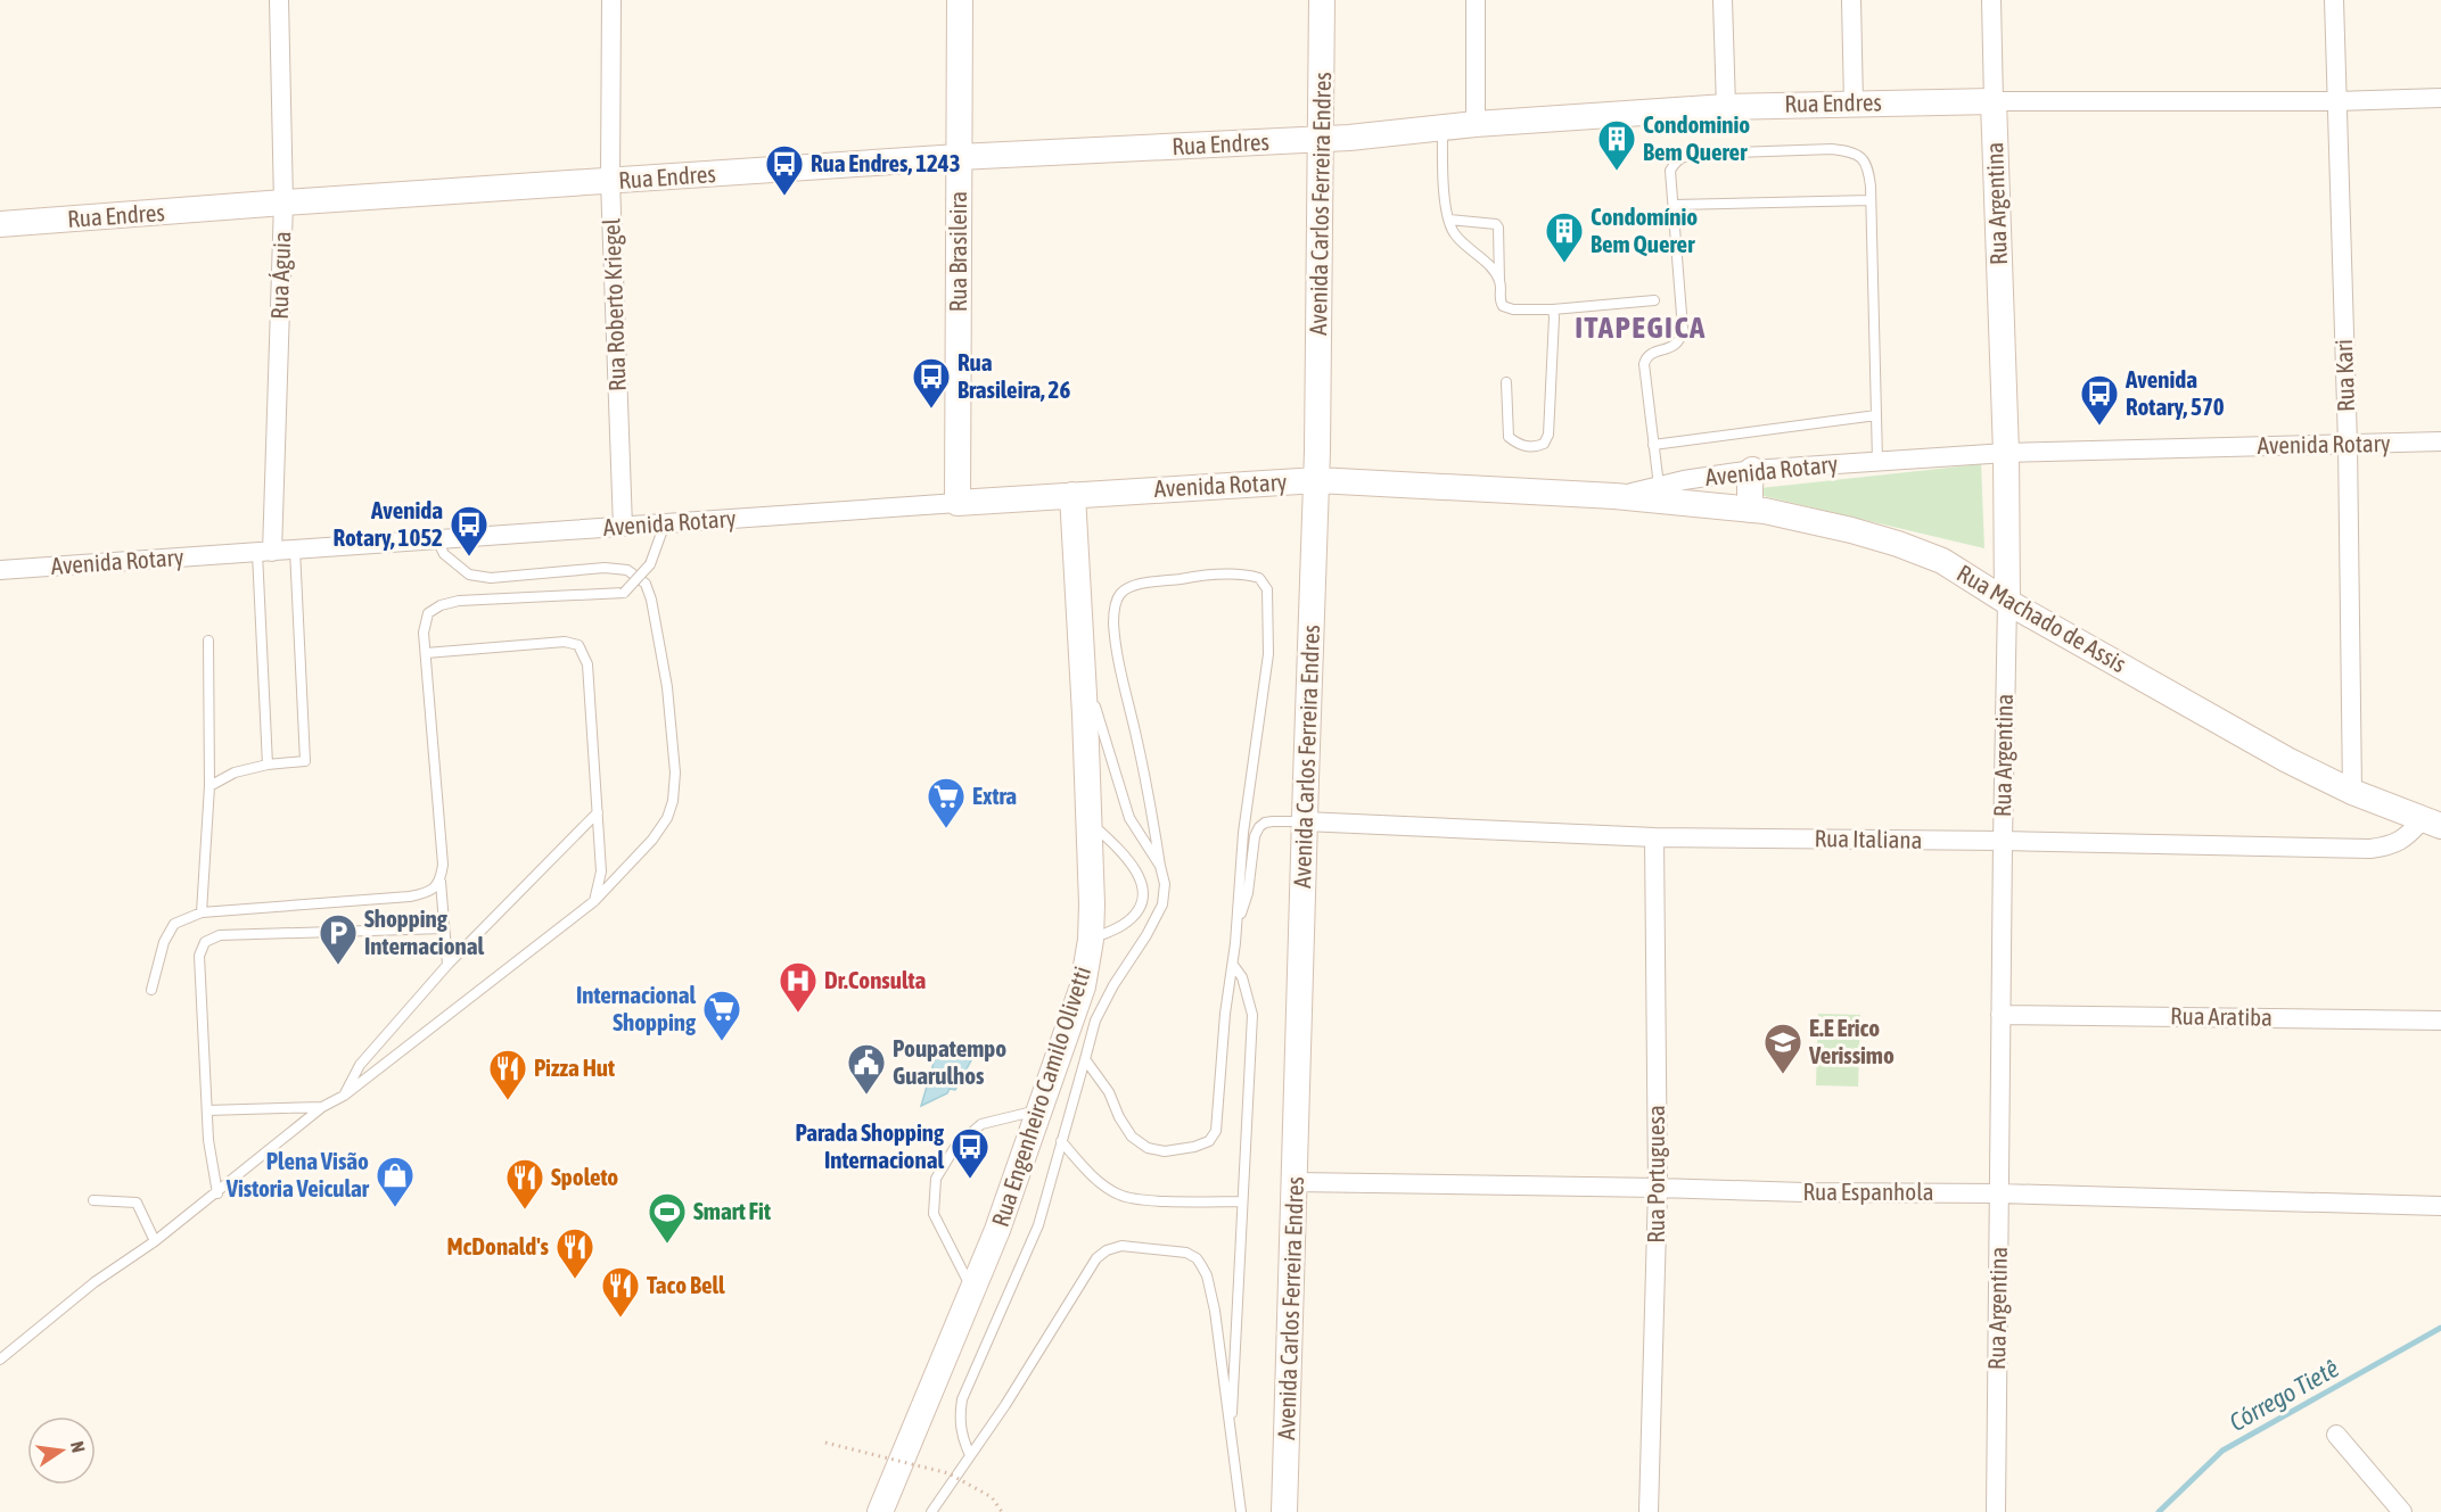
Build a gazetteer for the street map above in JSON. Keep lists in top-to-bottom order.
{
  "streets": {
    "street": [
      "Rua Endres",
      "Avenida Carlos Ferreira Endres",
      "Rua Argentina",
      "Rua Brasileira",
      "Rua Águia",
      "Rua Roberto Kriegel",
      "Rua Kari",
      "Avenida Rotary",
      "Rua Machado de Assis",
      "Rua Italiana",
      "Rua Aratiba",
      "Rua Engenheiro Camilo Olivetti",
      "Rua Portuguesa",
      "Rua Espanhola"
    ]
  },
  "crossings": [
    ["Rua Endres", "Avenida Carlos Ferreira Endres"],
    ["Rua Endres", "Rua Argentina"],
    ["Rua Endres", "Rua Brasileira"],
    ["Rua Endres", "Rua Águia"],
    ["Rua Endres", "Rua Roberto Kriegel"],
    ["Rua Endres", "Rua Kari"],
    ["Avenida Carlos Ferreira Endres", "Avenida Rotary"],
    ["Avenida Carlos Ferreira Endres", "Rua Italiana"],
    ["Avenida Carlos Ferreira Endres", "Rua Espanhola"],
    ["Rua Argentina", "Avenida Rotary"],
    ["Rua Argentina", "Rua Machado de Assis"],
    ["Rua Argentina", "Rua Italiana"],
    ["Rua Argentina", "Rua Aratiba"],
    ["Rua Argentina", "Rua Espanhola"],
    ["Rua Brasileira", "Avenida Rotary"],
    ["Rua Águia", "Avenida Rotary"],
    ["Rua Roberto Kriegel", "Avenida Rotary"],
    ["Rua Kari", "Avenida Rotary"],
    ["Rua Kari", "Rua Machado de Assis"],
    ["Avenida Rotary", "Rua Machado de Assis"],
    ["Avenida Rotary", "Rua Engenheiro Camilo Olivetti"],
    ["Rua Machado de Assis", "Rua Italiana"],
    ["Rua Italiana", "Rua Portuguesa"],
    ["Rua Portuguesa", "Rua Espanhola"]
  ],
  "districts": ["ITAPEGICA"],
  "water": ["Córrego Tietê"],
  "places": {
    "building": ["Condominio Bem Querer", "Condomínio Bem Querer"],
    "bus stop": [
      "Rua Endres, 1243",
      "Rua Brasileira, 26",
      "Avenida Rotary, 570",
      "Avenida Rotary, 1052",
      "Parada Shopping Internacional"
    ],
    "supermarket": ["Extra", "Internacional Shopping"],
    "parking": ["Shopping Internacional"],
    "hospital": ["Dr.Consulta"],
    "school or university": ["E.E Erico Verissimo"],
    "public building": ["Poupatempo Guarulhos"],
    "restaurant": [
      "Pizza Hut",
      "Spoleto",
      "McDonald's",
      "Taco Bell"
    ],
    "shop": ["Plena Visão Vistoria Veicular"],
    "sports": ["Smart Fit"]
  },
  "north": "right"
}
